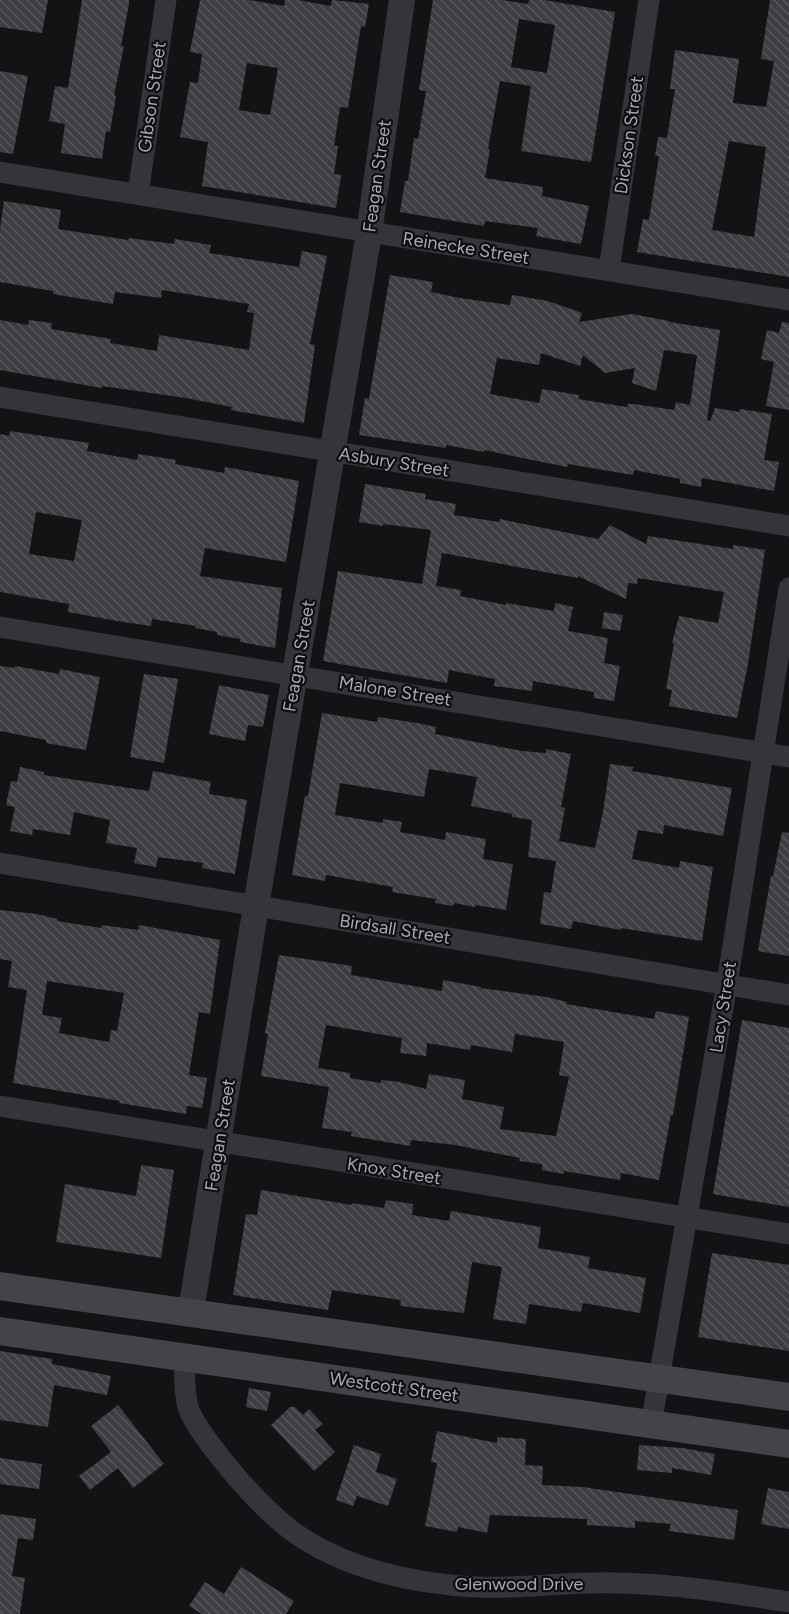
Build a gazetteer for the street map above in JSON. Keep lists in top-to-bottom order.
{
  "streets": {
    "main road": ["Westcott Street"],
    "street": [
      "Gibson Street",
      "Dickson Street",
      "Feagan Street",
      "Reinecke Street",
      "Asbury Street",
      "Malone Street",
      "Birdsall Street",
      "Lacy Street",
      "Knox Street",
      "Glenwood Drive"
    ]
  },
  "crossings": [
    ["Gibson Street", "Reinecke Street"],
    ["Dickson Street", "Reinecke Street"],
    ["Feagan Street", "Reinecke Street"],
    ["Feagan Street", "Asbury Street"],
    ["Feagan Street", "Malone Street"],
    ["Feagan Street", "Birdsall Street"],
    ["Feagan Street", "Knox Street"],
    ["Malone Street", "Lacy Street"],
    ["Birdsall Street", "Lacy Street"],
    ["Lacy Street", "Knox Street"],
    ["Lacy Street", "Westcott Street"],
    ["Westcott Street", "Glenwood Drive"]
  ]
}
